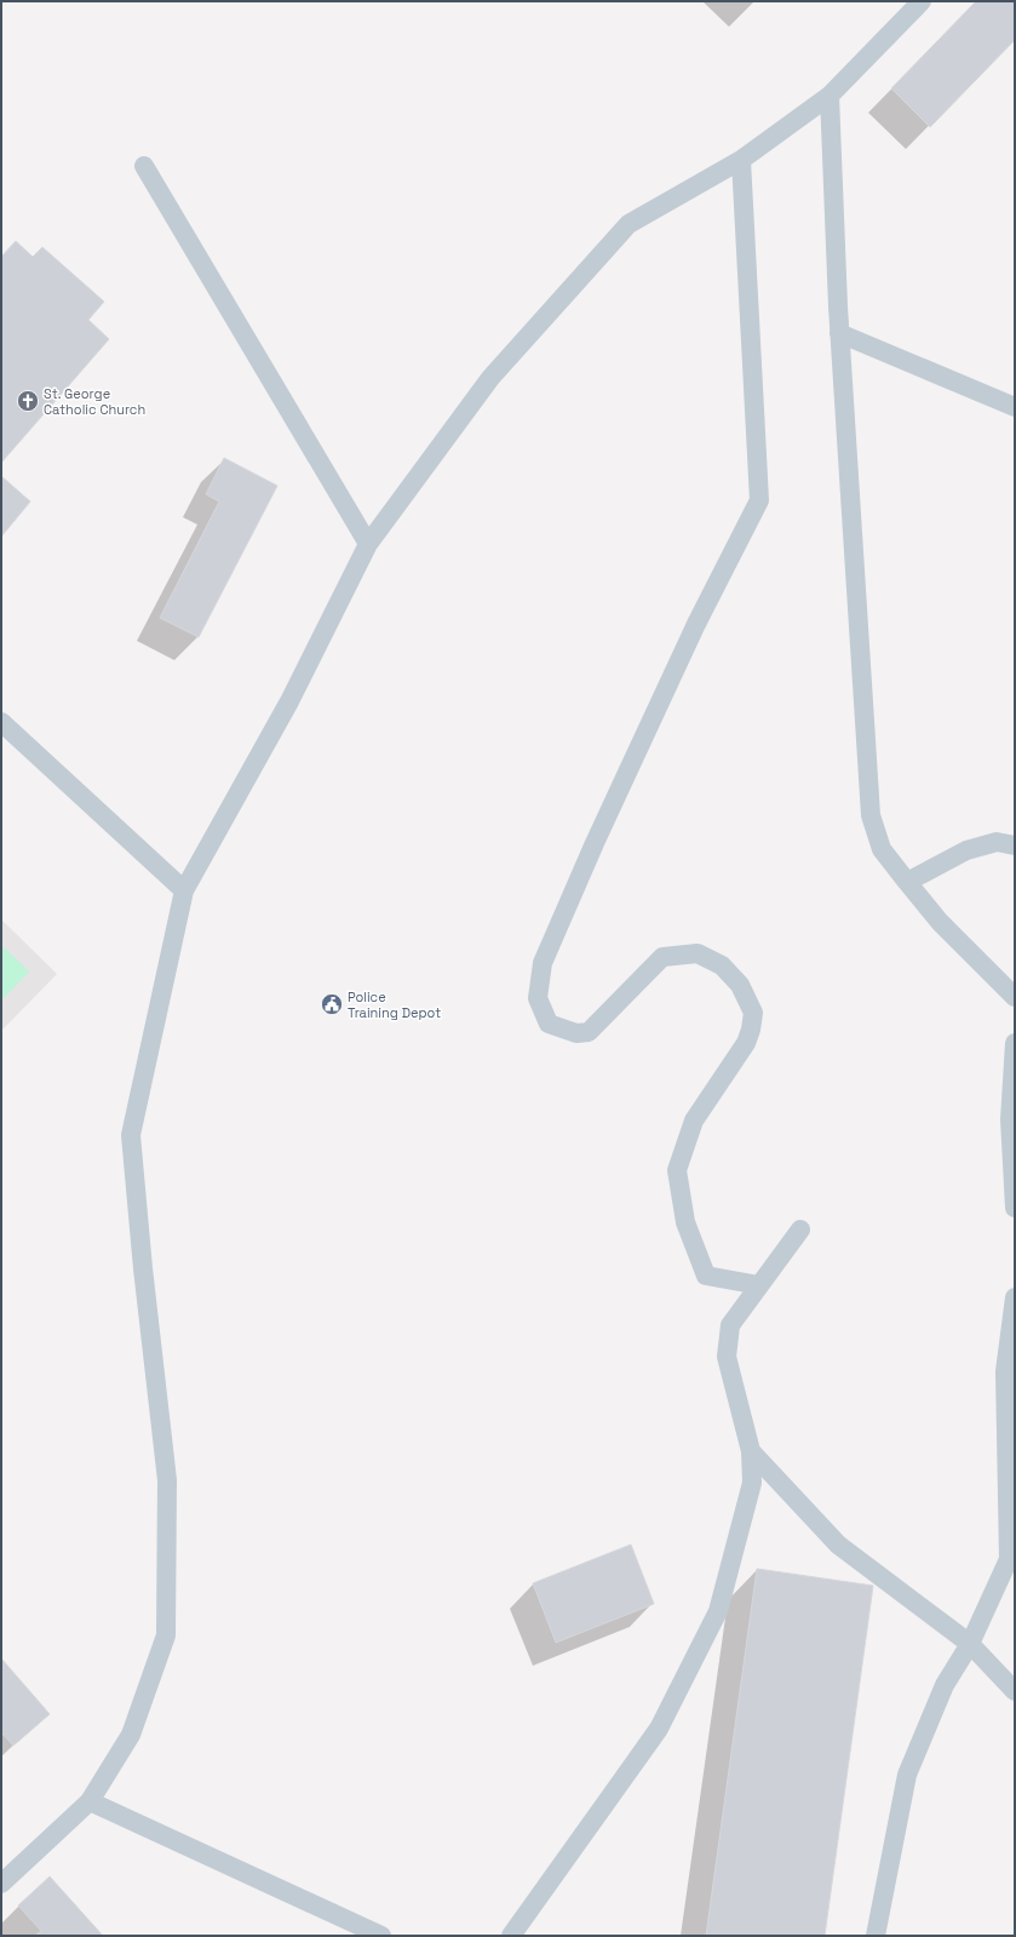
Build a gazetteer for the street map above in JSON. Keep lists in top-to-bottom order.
{
  "places": {
    "church": ["St. George Catholic Church"],
    "public building": ["Police Training Depot"]
  }
}
